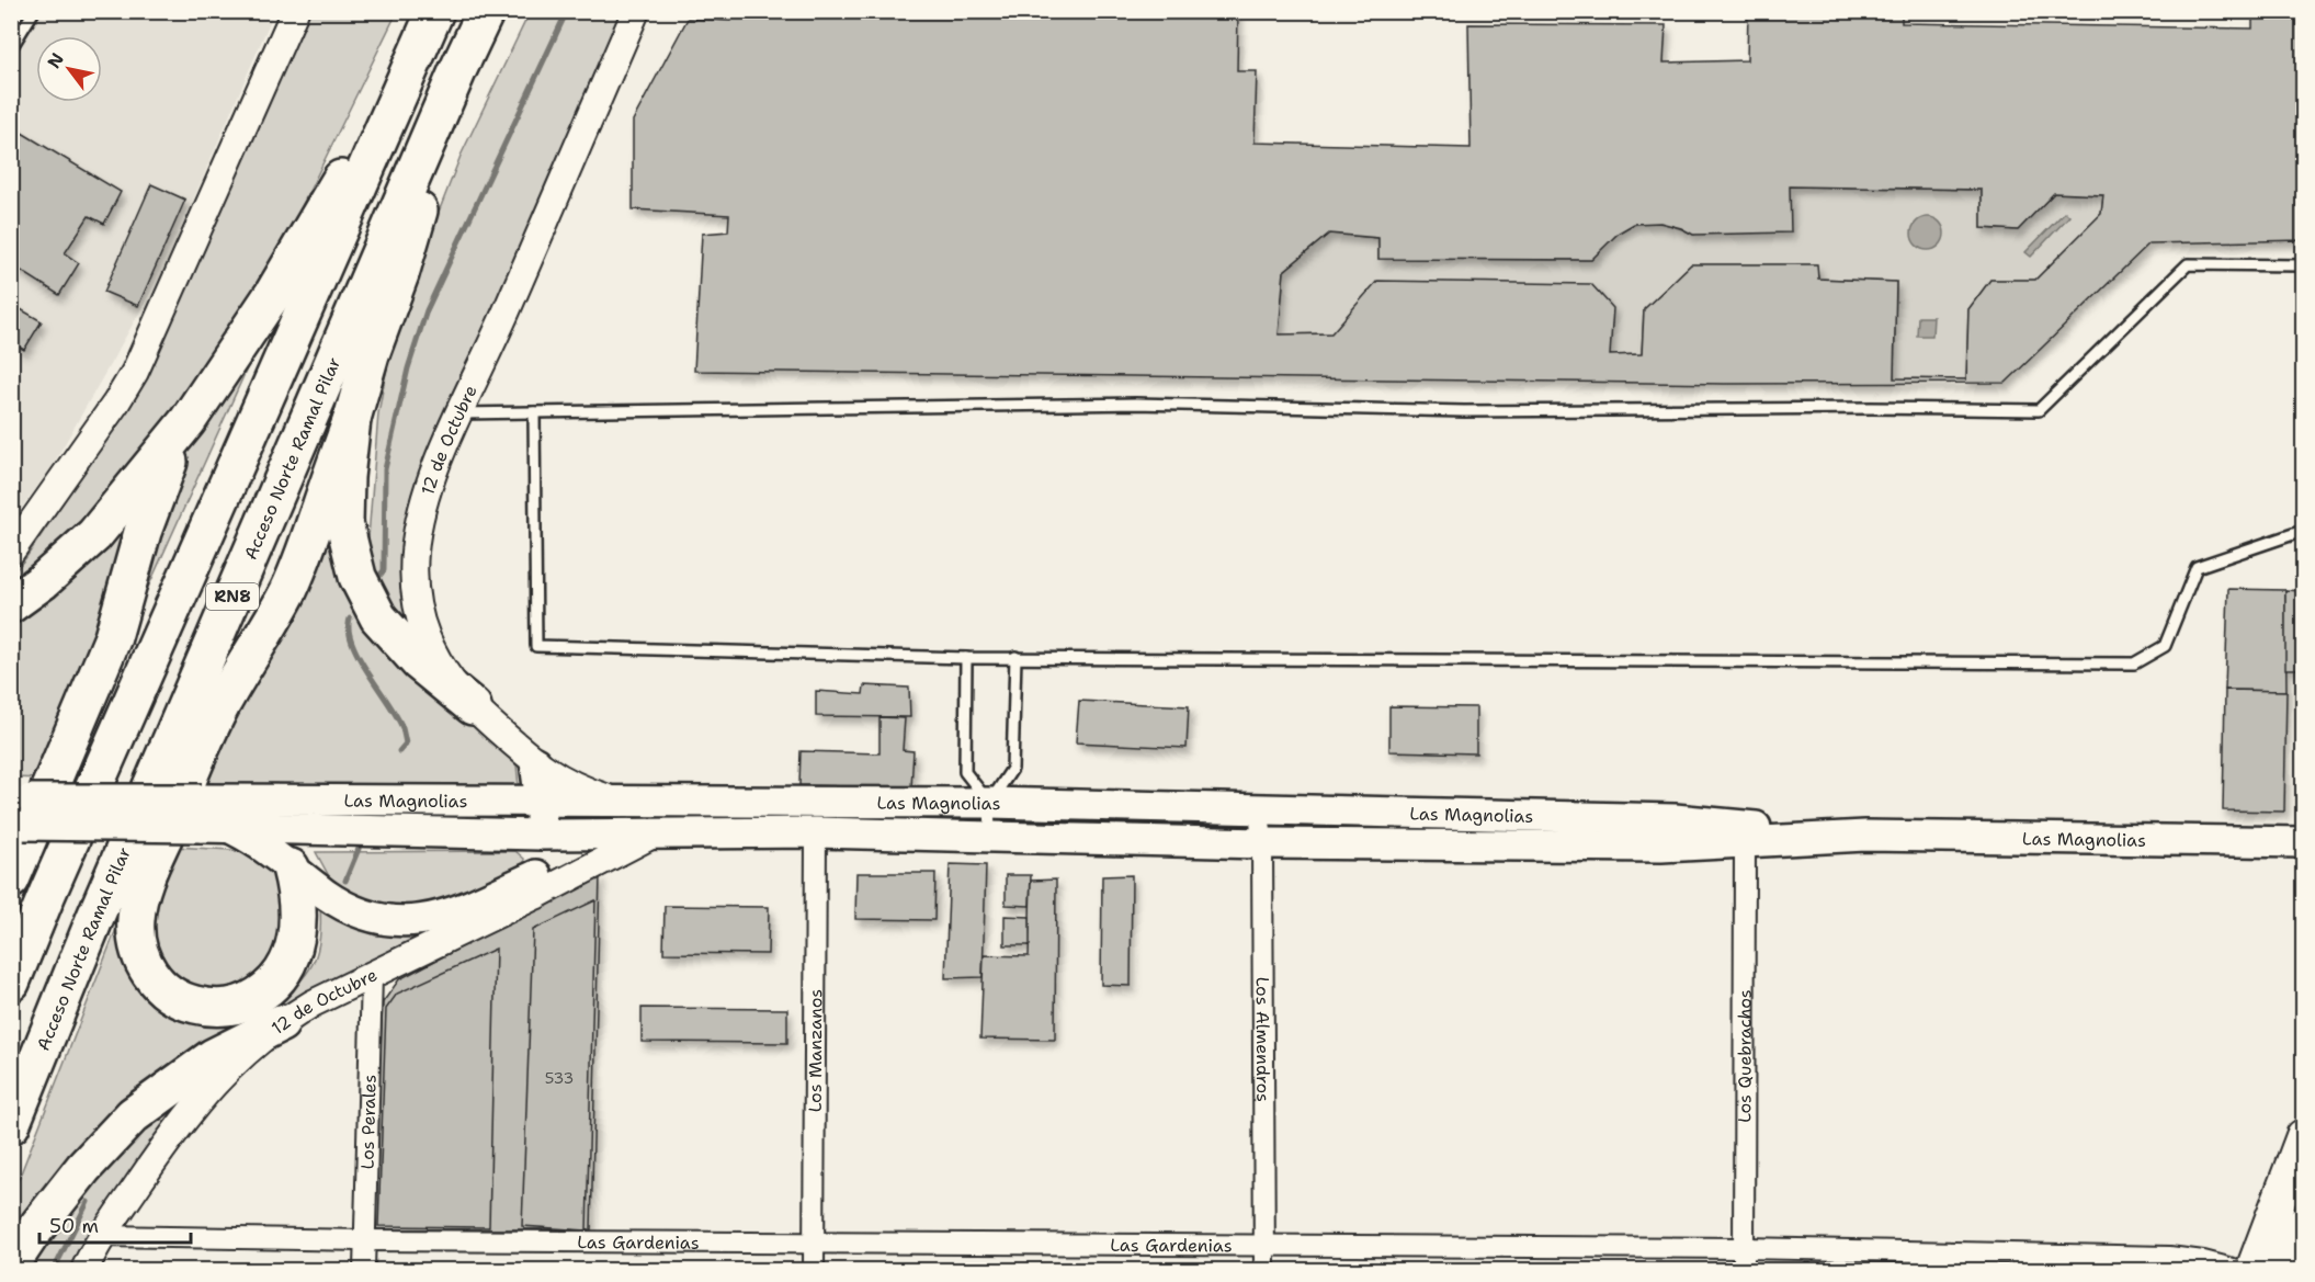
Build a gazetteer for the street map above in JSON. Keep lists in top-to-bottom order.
{
  "streets": {
    "highway": ["Acceso Norte Ramal Pilar", "RN8"],
    "main road": ["Las Magnolias"],
    "street": [
      "12 de Octubre",
      "Los Almendros",
      "Los Manzanos",
      "Los Quebrachos",
      "Los Perales",
      "Las Gardenias"
    ]
  },
  "crossings": [
    ["12 de Octubre", "Las Magnolias"],
    ["12 de Octubre", "Los Perales"],
    ["12 de Octubre", "Las Gardenias"],
    ["Las Magnolias", "Los Almendros"],
    ["Las Magnolias", "Los Manzanos"],
    ["Las Magnolias", "Los Quebrachos"],
    ["Los Almendros", "Las Gardenias"],
    ["Los Manzanos", "Las Gardenias"],
    ["Los Quebrachos", "Las Gardenias"],
    ["Los Perales", "Las Gardenias"]
  ],
  "house_numbers": ["533"],
  "scale_bar": "50 m",
  "north": "top left"
}
